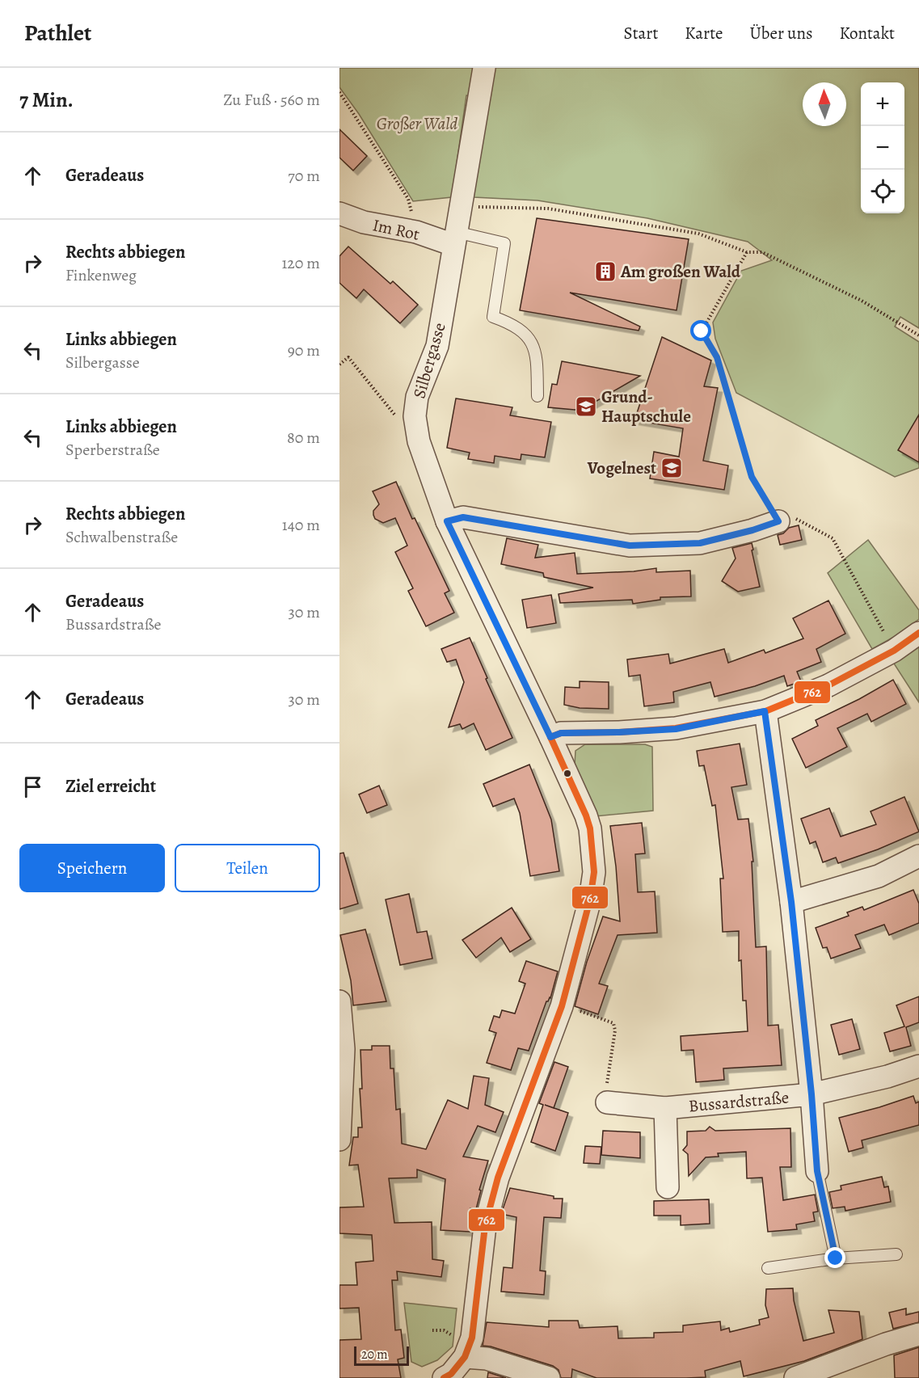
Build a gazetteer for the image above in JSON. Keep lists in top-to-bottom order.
{
  "streets": {
    "street": ["Im Rot", "Silbergasse", "Bussardstraße"]
  },
  "crossings": [
    ["Im Rot", "Silbergasse"]
  ],
  "parks": ["Großer Wald"],
  "places": {
    "building": ["Am großen Wald"],
    "school or university": ["Grund- Hauptschule", "Vogelnest"]
  },
  "lines": ["transit line 762"],
  "scale_bar": "20 m",
  "north": "top",
  "page": {
    "header": "Pathlet",
    "nav": [
      "Start",
      "Karte",
      "Über uns",
      "Kontakt"
    ],
    "heading": ["7 Min.", "Zu Fuß · 560 m"],
    "map_buttons": ["+", "−"],
    "list": [
      ["Geradeaus", "70 m"],
      ["Rechts abbiegen", "Finkenweg", "120 m"],
      ["Links abbiegen", "Silbergasse", "90 m"],
      ["Links abbiegen", "Sperberstraße", "80 m"],
      ["Rechts abbiegen", "Schwalbenstraße", "140 m"],
      ["Geradeaus", "Bussardstraße", "30 m"],
      ["Geradeaus", "30 m"],
      "Ziel erreicht"
    ],
    "buttons": ["Speichern", "Teilen"],
    "scale": "20 m"
  }
}
